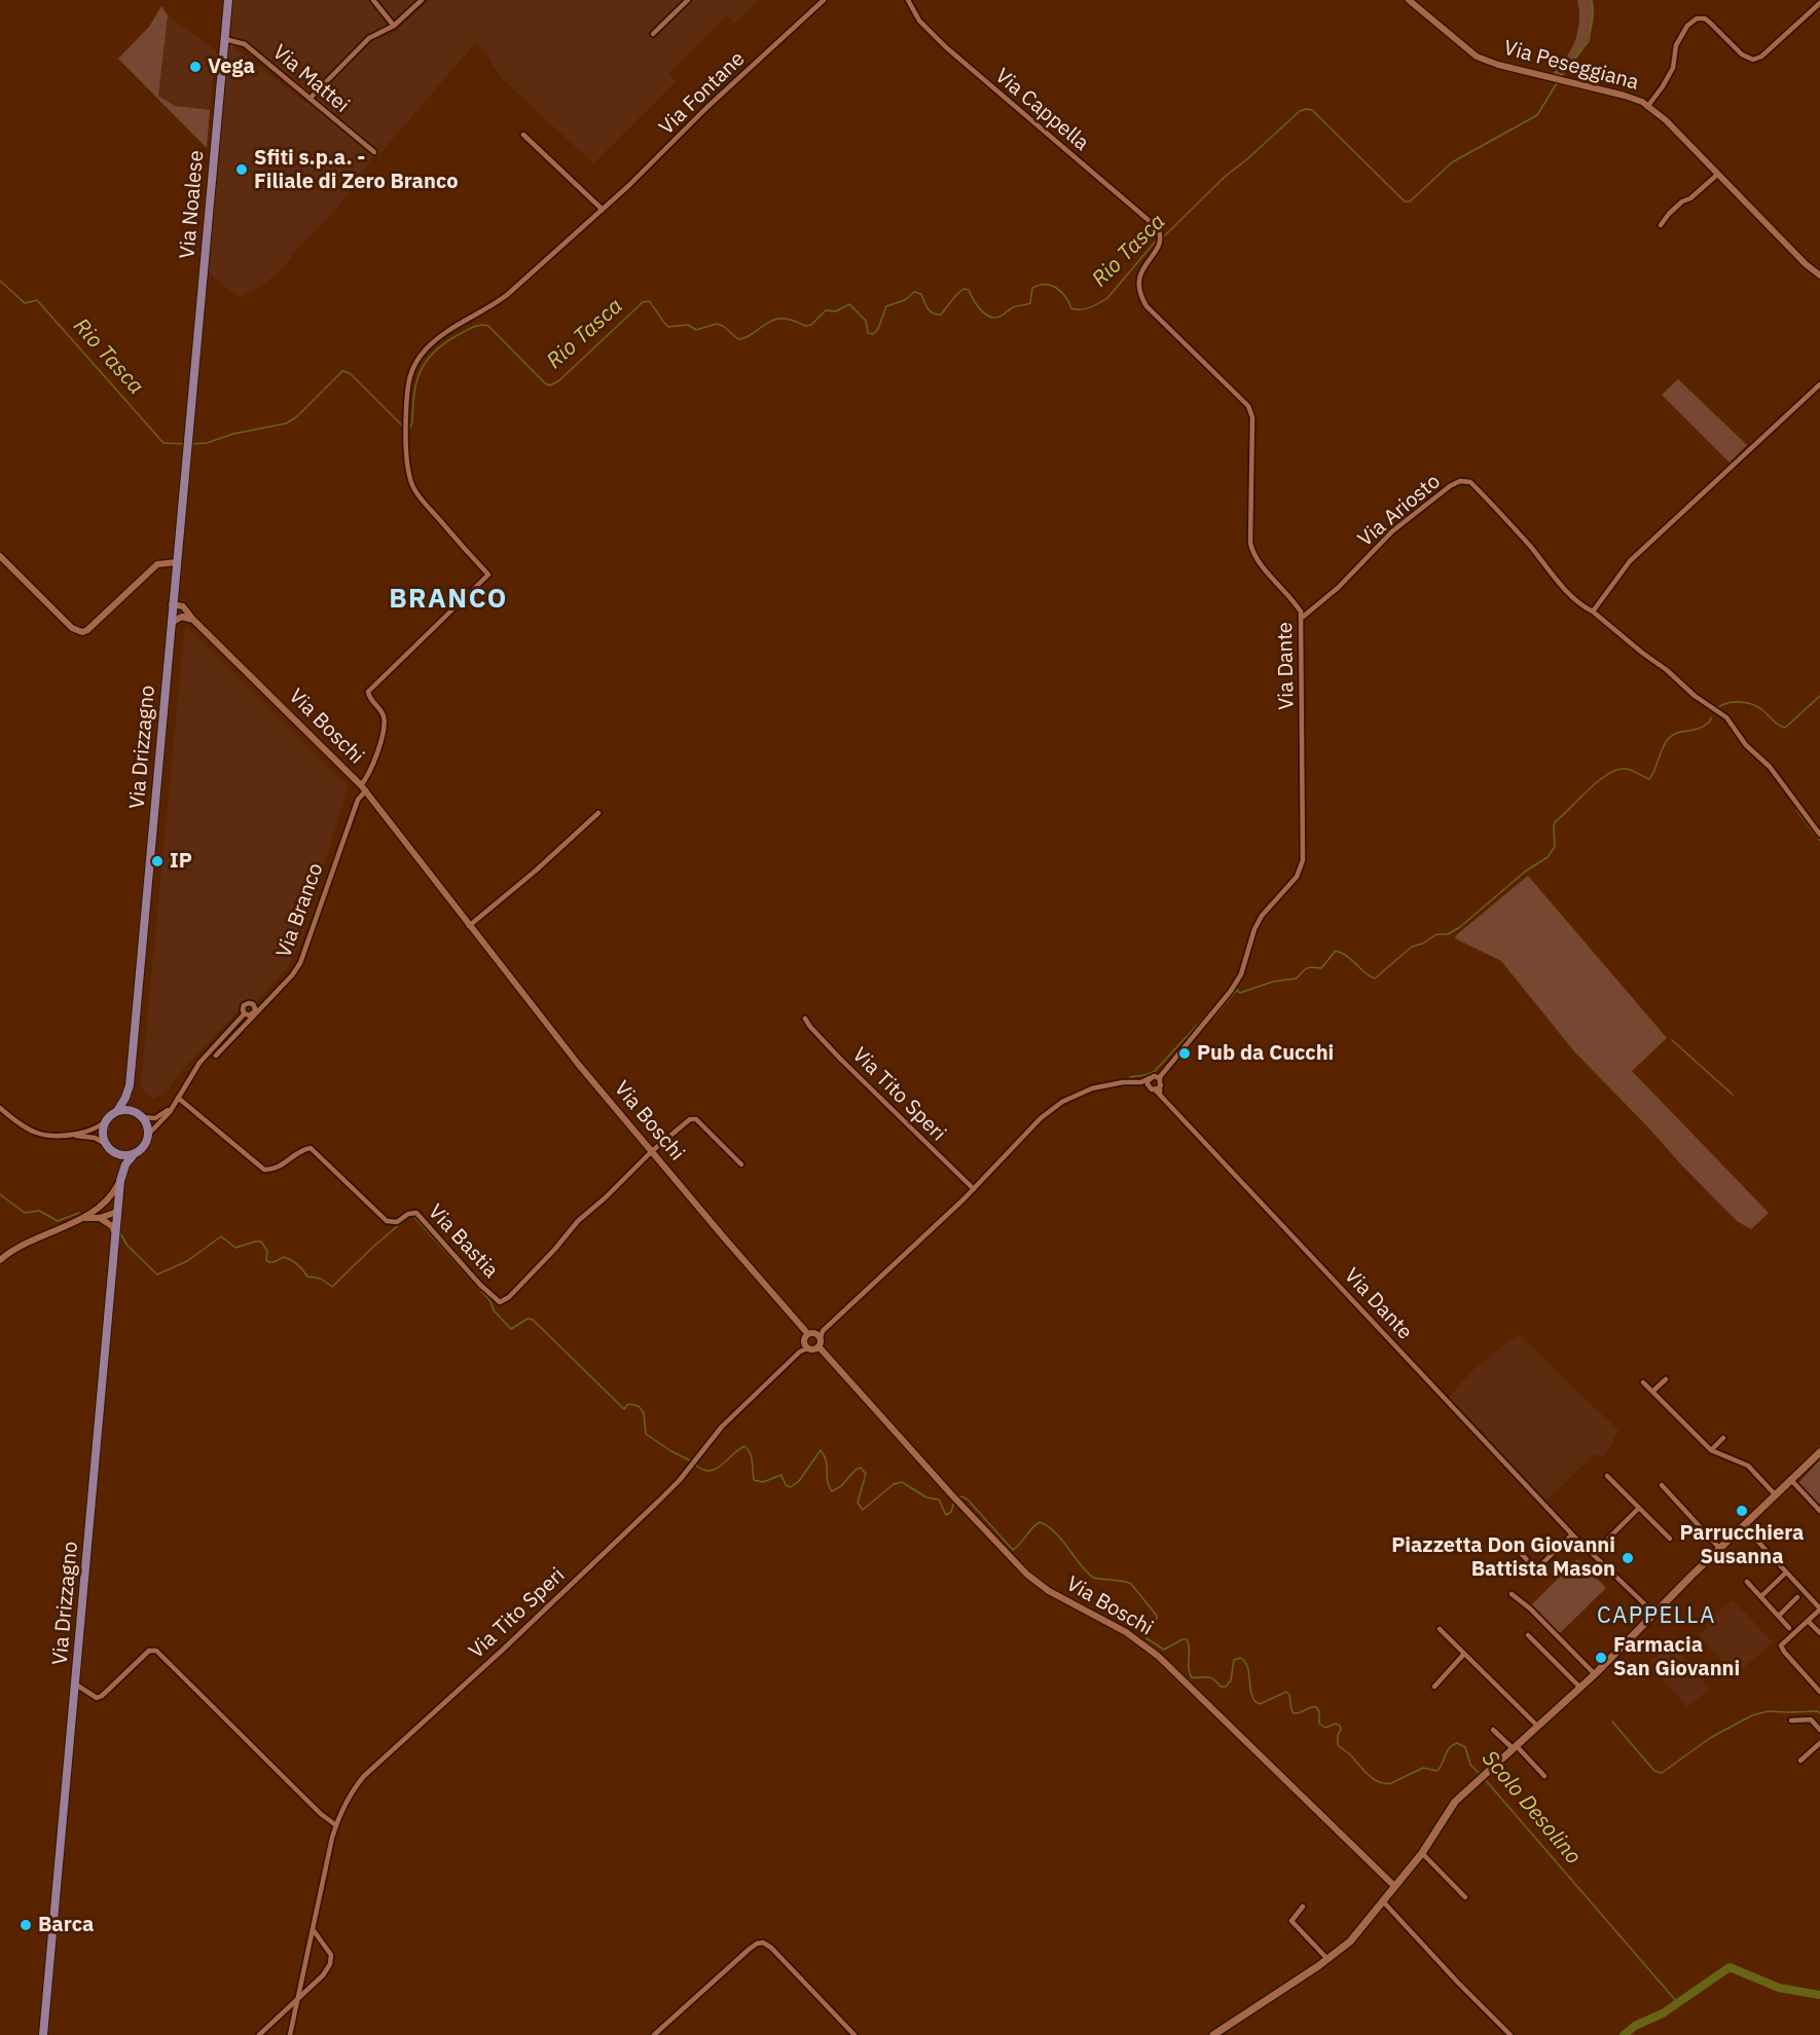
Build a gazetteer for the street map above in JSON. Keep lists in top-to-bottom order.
{
  "streets": {
    "main road": ["Via Noalese", "Via Drizzagno"],
    "street": [
      "Via Peseggiana",
      "Via Mattei",
      "Via Fontane",
      "Via Cappella",
      "Via Ariosto",
      "Via Dante",
      "Via Boschi",
      "Via Branco",
      "Via Tito Speri",
      "Via Bastia"
    ]
  },
  "crossings": [
    ["Via Mattei", "Via Noalese"],
    ["Via Fontane", "Via Branco"],
    ["Via Cappella", "Via Dante"],
    ["Via Noalese", "Via Drizzagno"],
    ["Via Ariosto", "Via Dante"],
    ["Via Boschi", "Via Drizzagno"],
    ["Via Boschi", "Via Branco"],
    ["Via Boschi", "Via Bastia"]
  ],
  "districts": ["BRANCO", "CAPPELLA"],
  "water": ["Rio Tasca", "Scolo Desolino"],
  "places": [
    "Vega",
    "Sfiti s.p.a. - Filiale di Zero Branco",
    "IP",
    "Pub da Cucchi",
    "Parrucchiera Susanna",
    "Piazzetta Don Giovanni Battista Mason",
    "Farmacia San Giovanni",
    "Barca"
  ]
}
